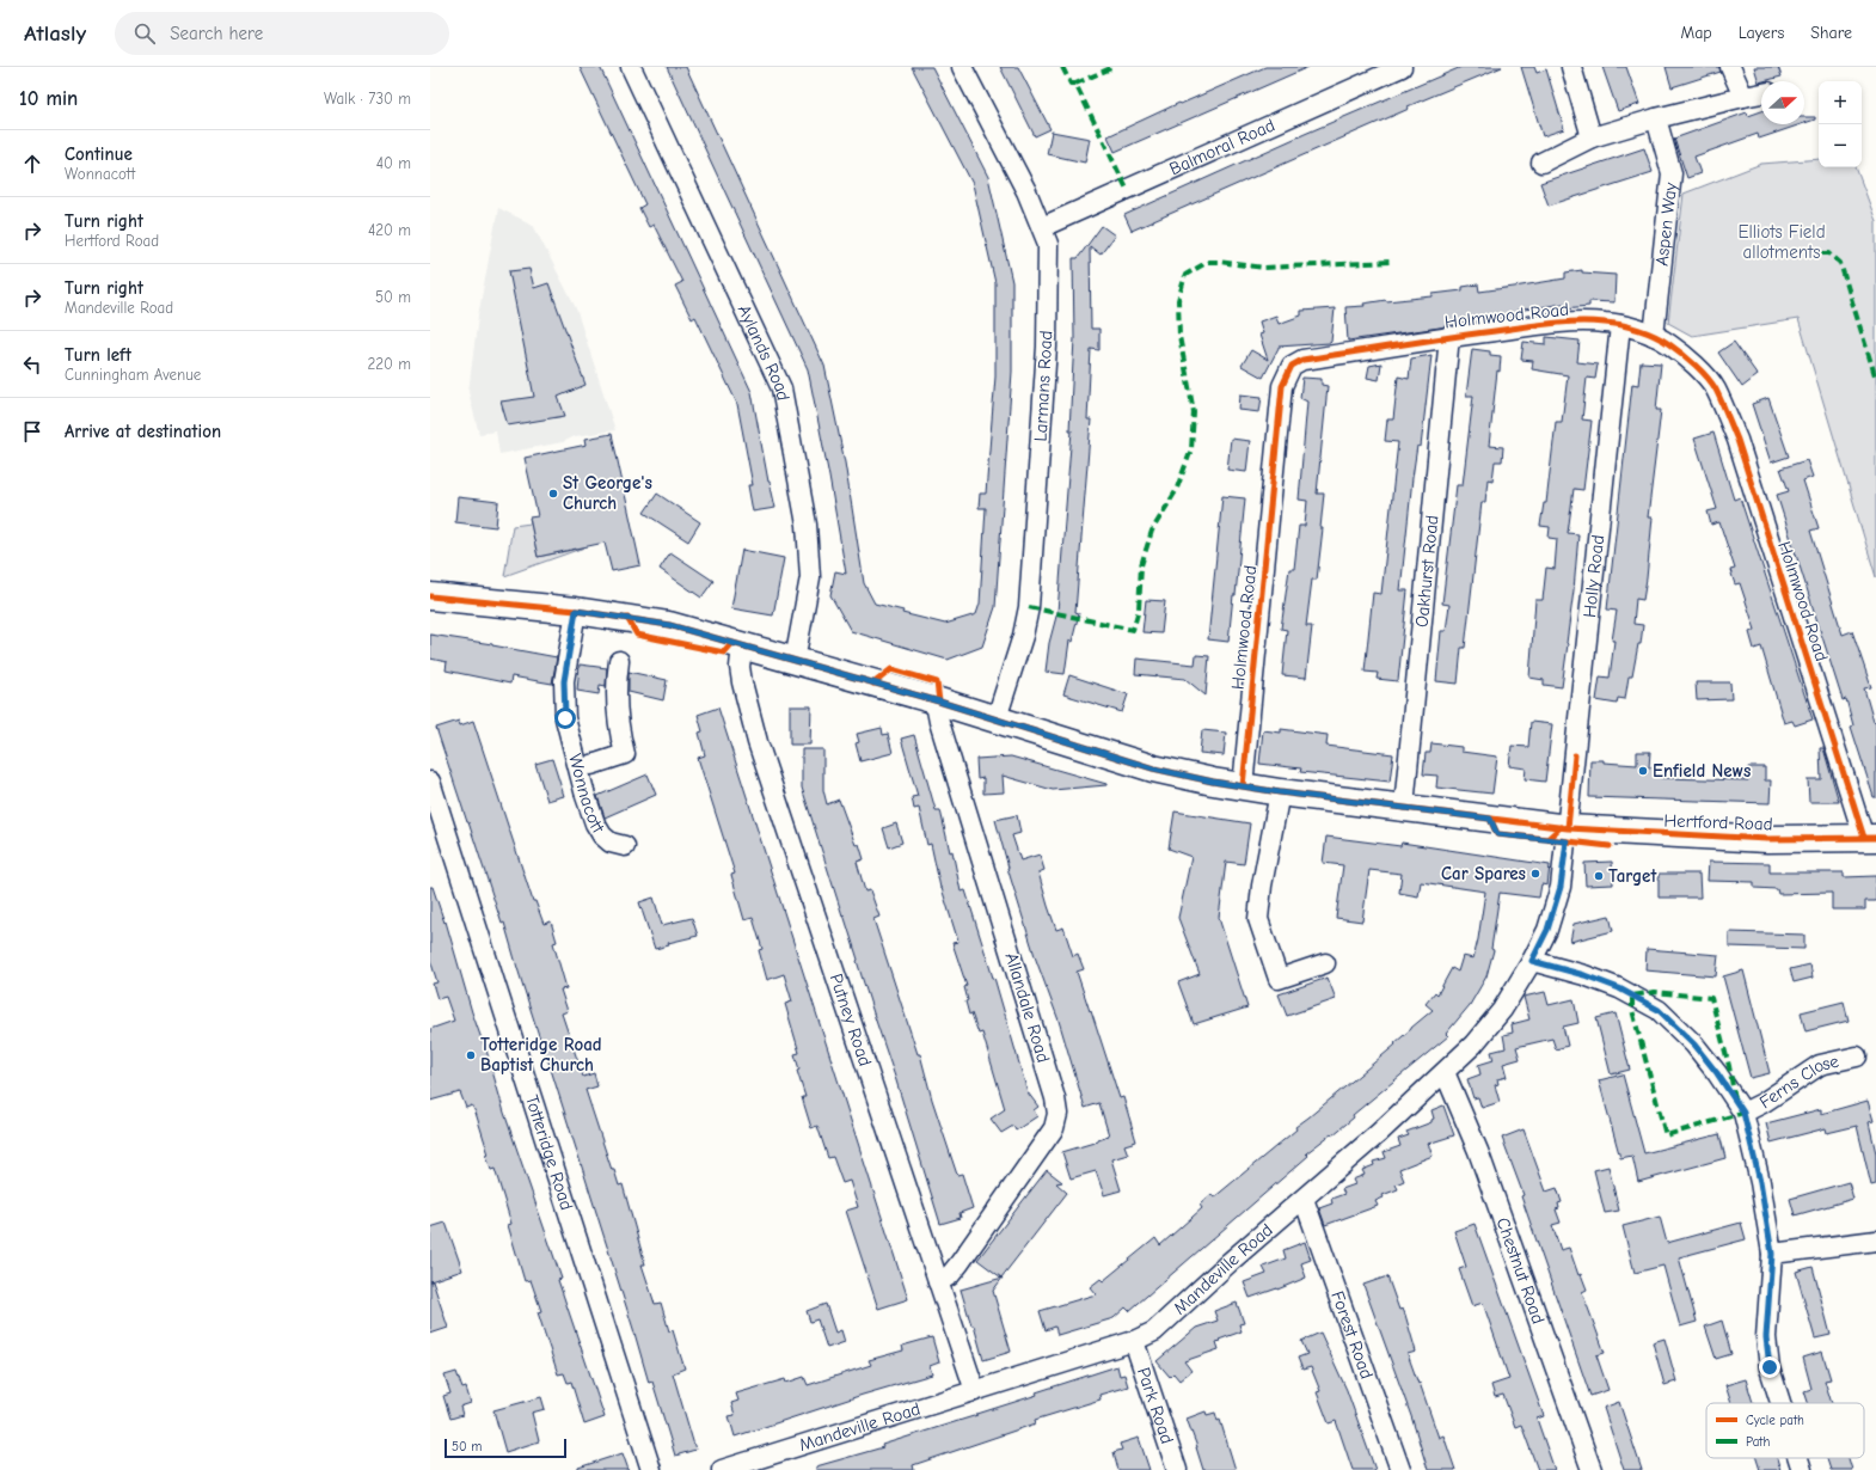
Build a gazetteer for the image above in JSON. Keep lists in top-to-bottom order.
{
  "streets": {
    "main road": ["Hertford Road"],
    "street": [
      "Balmoral Road",
      "Aspen Way",
      "Holmwood Road",
      "Aylands Road",
      "Larmans Road",
      "Oakhurst Road",
      "Holly Road",
      "Wonnacott",
      "Allandale Road",
      "Putney Road",
      "Ferns Close",
      "Totteridge Road",
      "Mandeville Road",
      "Chestnut Road",
      "Forest Road",
      "Park Road"
    ]
  },
  "crossings": [
    ["Balmoral Road", "Larmans Road"],
    ["Aspen Way", "Holmwood Road"],
    ["Holmwood Road", "Oakhurst Road"],
    ["Holmwood Road", "Holly Road"],
    ["Holmwood Road", "Hertford Road"],
    ["Aylands Road", "Hertford Road"],
    ["Larmans Road", "Hertford Road"],
    ["Oakhurst Road", "Hertford Road"],
    ["Holly Road", "Hertford Road"],
    ["Holly Road", "Mandeville Road"],
    ["Wonnacott", "Hertford Road"],
    ["Hertford Road", "Allandale Road"],
    ["Hertford Road", "Putney Road"],
    ["Hertford Road", "Mandeville Road"],
    ["Allandale Road", "Putney Road"],
    ["Putney Road", "Mandeville Road"],
    ["Mandeville Road", "Chestnut Road"],
    ["Mandeville Road", "Forest Road"],
    ["Mandeville Road", "Park Road"]
  ],
  "parks": ["Elliots Field allotments"],
  "places": [
    "St George's Church",
    "Enfield News",
    "Car Spares",
    "Target",
    "Totteridge Road Baptist Church"
  ],
  "legend": ["Cycle path", "Path"],
  "scale_bar": "50 m",
  "north": "right",
  "page": {
    "header": "Atlasly",
    "search": "Search here",
    "nav": ["Map", "Layers", "Share"],
    "heading": ["10 min", "Walk · 730 m"],
    "map_buttons": ["+", "−"],
    "list": [
      ["Continue", "Wonnacott", "40 m"],
      ["Turn right", "Hertford Road", "420 m"],
      ["Turn right", "Mandeville Road", "50 m"],
      ["Turn left", "Cunningham Avenue", "220 m"],
      "Arrive at destination"
    ],
    "scale": "50 m"
  }
}
